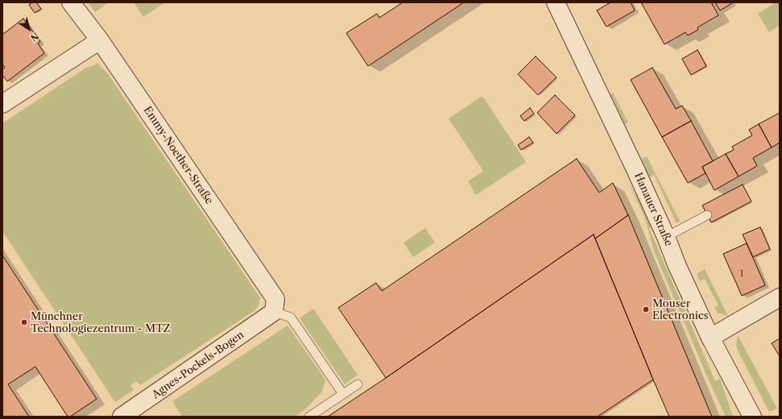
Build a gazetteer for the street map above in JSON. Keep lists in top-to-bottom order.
{
  "streets": {
    "street": ["Emmy-Noether-Straße", "Hanauer Straße", "Agnes-Pockels-Bogen"]
  },
  "crossings": [
    ["Emmy-Noether-Straße", "Agnes-Pockels-Bogen"]
  ],
  "places": ["Mouser Electronics", "Münchner Technologiezentrum - MTZ"],
  "house_numbers": ["1"],
  "north": "bottom right"
}
